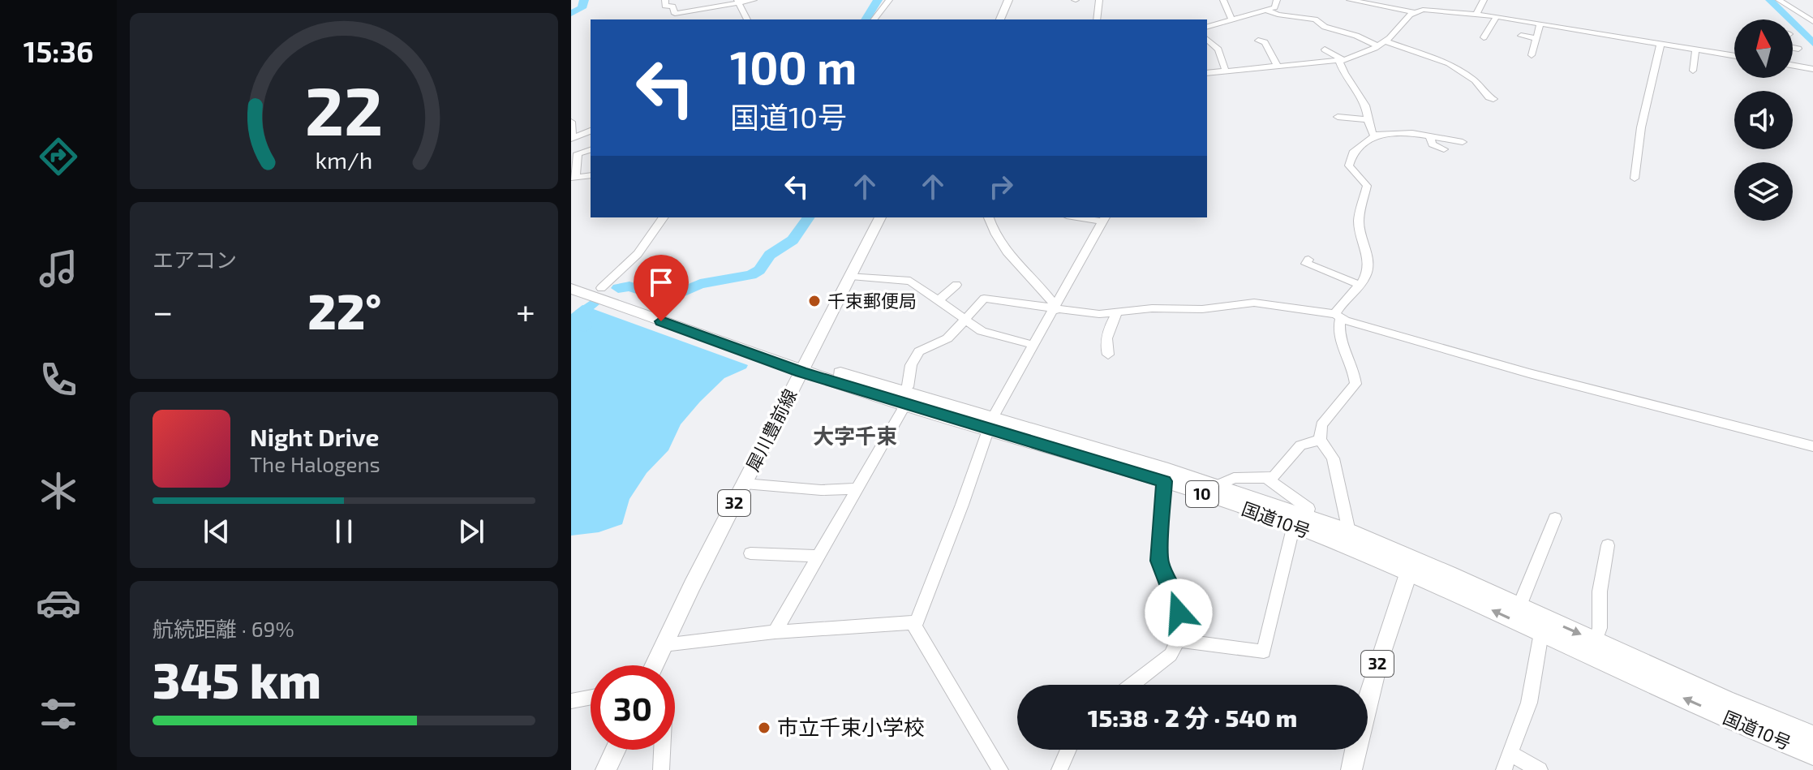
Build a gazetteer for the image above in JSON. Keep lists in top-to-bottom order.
{
  "streets": {
    "highway": ["10", "国道10号"],
    "main road": ["犀川豊前線", "32"]
  },
  "crossings": [
    ["犀川豊前線", "国道10号"],
    ["32", "国道10号"]
  ],
  "districts": ["大字千束"],
  "places": ["千束郵便局", "市立千束小学校"],
  "north": "top",
  "page": {
    "tabs": "15:36",
    "turn": ["100 m", "国道10号"],
    "tile": [
      "エアコン",
      ["航続距離 · 69%", "345 km"]
    ],
    "heat": ["−", "22°", "+"],
    "song": ["Night Drive", "The Halogens"],
    "limit": "30",
    "trip": "15:38 · 2 分 · 540 m",
    "gauge": ["22", "km/h"]
  }
}
